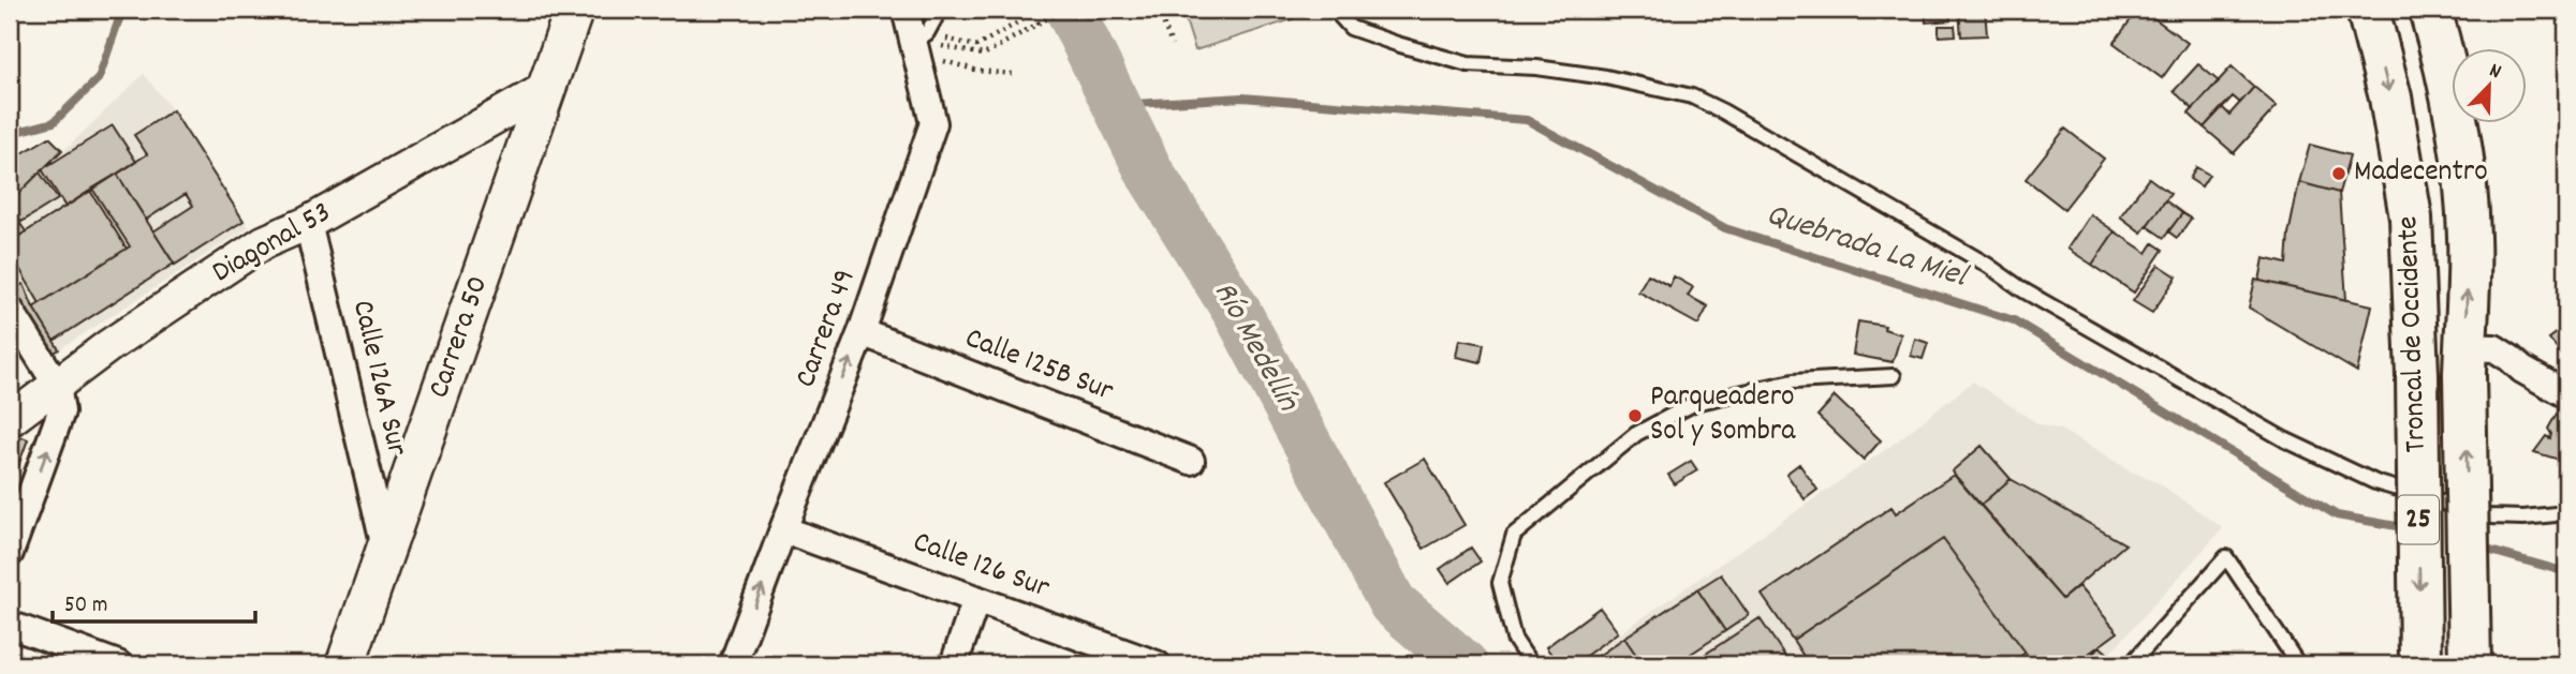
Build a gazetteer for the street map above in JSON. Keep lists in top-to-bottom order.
{
  "streets": {
    "highway": ["Troncal de Occidente", "25"],
    "main road": ["Carrera 50"],
    "street": [
      "Diagonal 53",
      "Carrera 49",
      "Calle 125B Sur",
      "Calle 126A Sur",
      "Calle 126 Sur"
    ]
  },
  "crossings": [
    ["Diagonal 53", "Carrera 50"],
    ["Diagonal 53", "Calle 126A Sur"],
    ["Carrera 49", "Calle 125B Sur"],
    ["Carrera 49", "Calle 126 Sur"],
    ["Carrera 50", "Calle 126A Sur"]
  ],
  "one_way": ["Carrera 49"],
  "water": ["Quebrada La Miel", "Río Medellín"],
  "places": ["Madecentro", "Parqueadero Sol y Sombra"],
  "scale_bar": "50 m",
  "north": "top right"
}
